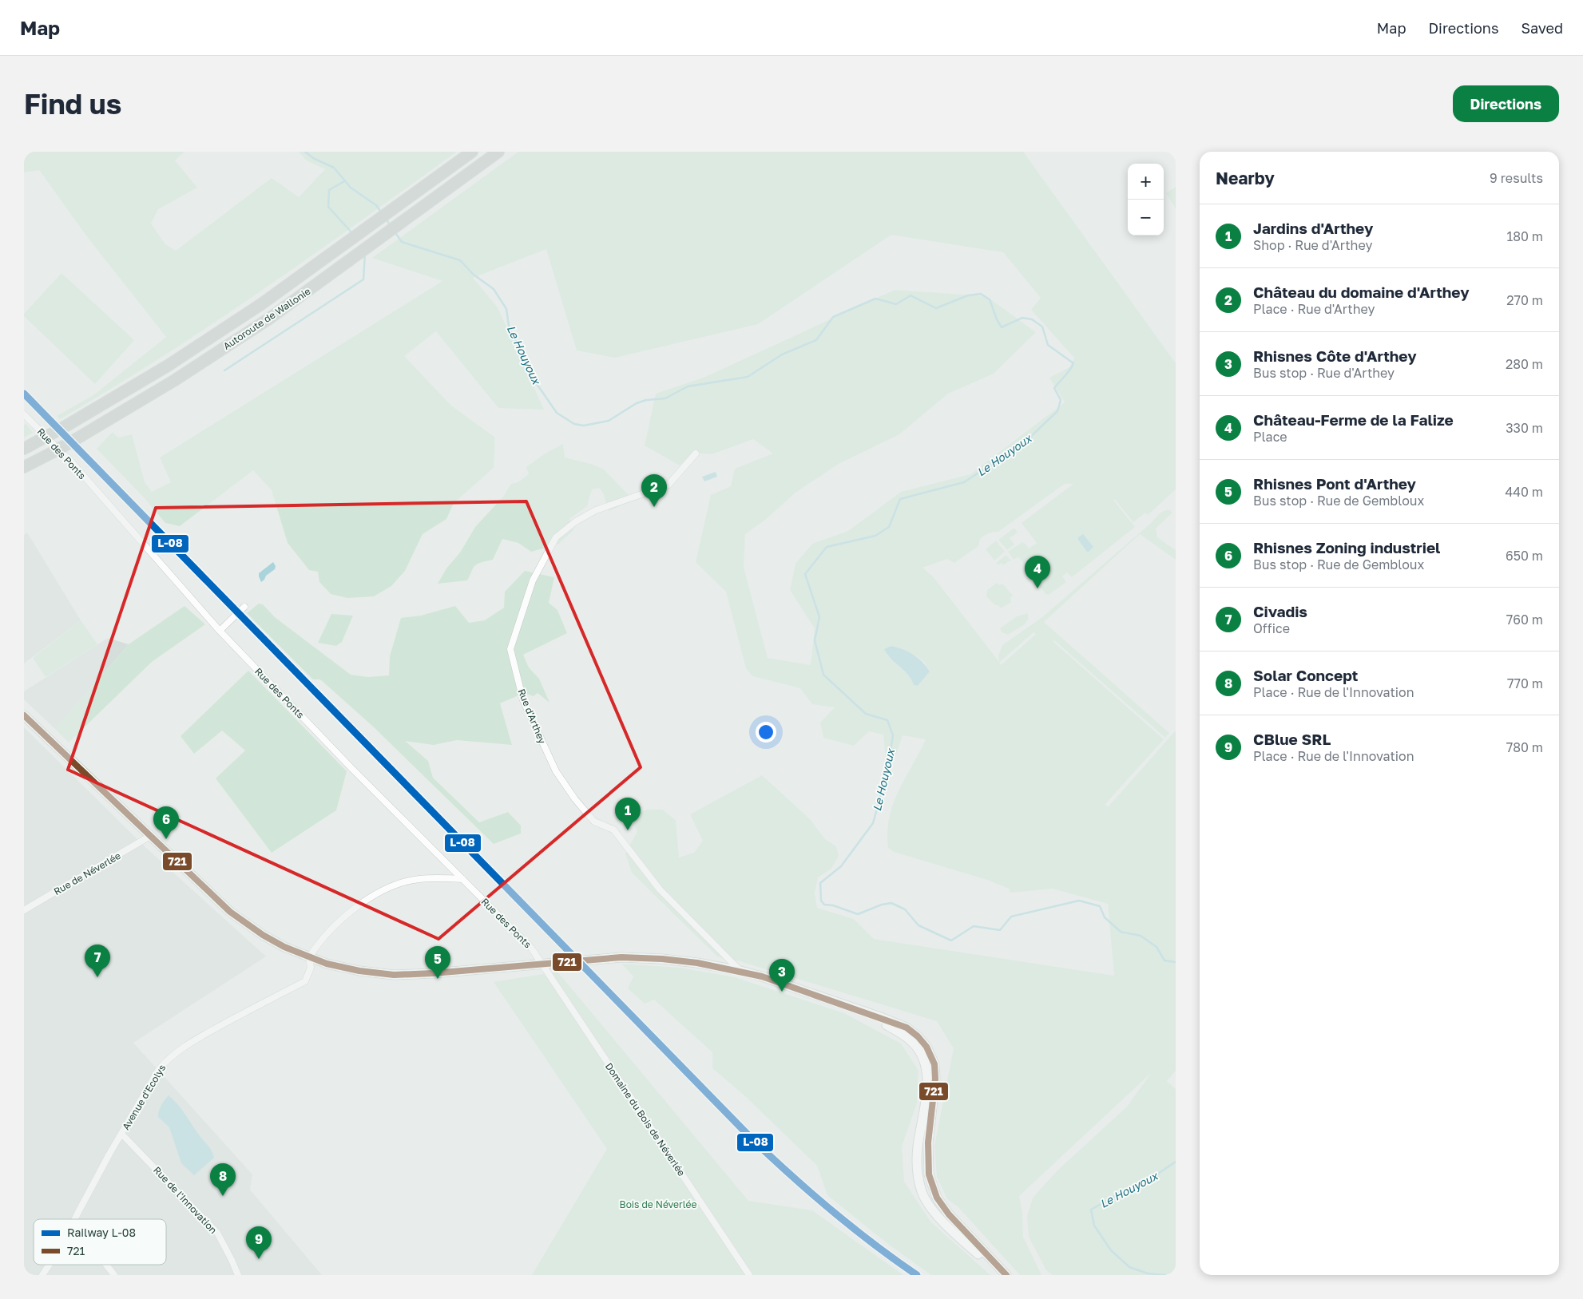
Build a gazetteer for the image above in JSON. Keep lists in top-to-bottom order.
{
  "streets": {
    "highway": ["Autoroute de Wallonie"],
    "street": [
      "Rue des Ponts",
      "Rue d'Arthey",
      "Rue de Néverlée",
      "Avenue d'Ecolys",
      "Domaine du Bois de Néverlée",
      "Rue de l'Innovation"
    ]
  },
  "crossings": [
    ["Rue des Ponts", "Domaine du Bois de Néverlée"],
    ["Avenue d'Ecolys", "Rue de l'Innovation"]
  ],
  "water": ["Le Houyoux"],
  "parks": ["Bois de Néverlée"],
  "lines": ["rail line L-08", "transit line 721"],
  "legend": ["Railway L-08", "721"],
  "page": {
    "header": "Map",
    "nav": ["Map", "Directions", "Saved"],
    "buttons": "Directions",
    "title": "Find us",
    "heading": ["Nearby", "9 results"],
    "map_buttons": ["+", "−"],
    "list": [
      {
        "mark": "1",
        "name": "Jardins d'Arthey",
        "note": "Shop · Rue d'Arthey",
        "value": "180 m"
      },
      {
        "mark": "2",
        "name": "Château du domaine d'Arthey",
        "note": "Place · Rue d'Arthey",
        "value": "270 m"
      },
      {
        "mark": "3",
        "name": "Rhisnes Côte d'Arthey",
        "note": "Bus stop · Rue d'Arthey",
        "value": "280 m"
      },
      {
        "mark": "4",
        "name": "Château-Ferme de la Falize",
        "note": "Place",
        "value": "330 m"
      },
      {
        "mark": "5",
        "name": "Rhisnes Pont d'Arthey",
        "note": "Bus stop · Rue de Gembloux",
        "value": "440 m"
      },
      {
        "mark": "6",
        "name": "Rhisnes Zoning industriel",
        "note": "Bus stop · Rue de Gembloux",
        "value": "650 m"
      },
      {
        "mark": "7",
        "name": "Civadis",
        "note": "Office",
        "value": "760 m"
      },
      {
        "mark": "8",
        "name": "Solar Concept",
        "note": "Place · Rue de l'Innovation",
        "value": "770 m"
      },
      {
        "mark": "9",
        "name": "CBlue SRL",
        "note": "Place · Rue de l'Innovation",
        "value": "780 m"
      }
    ],
    "pins": [
      "2",
      "4",
      "1",
      "6",
      "7",
      "5",
      "3",
      "8",
      "9"
    ]
  }
}
